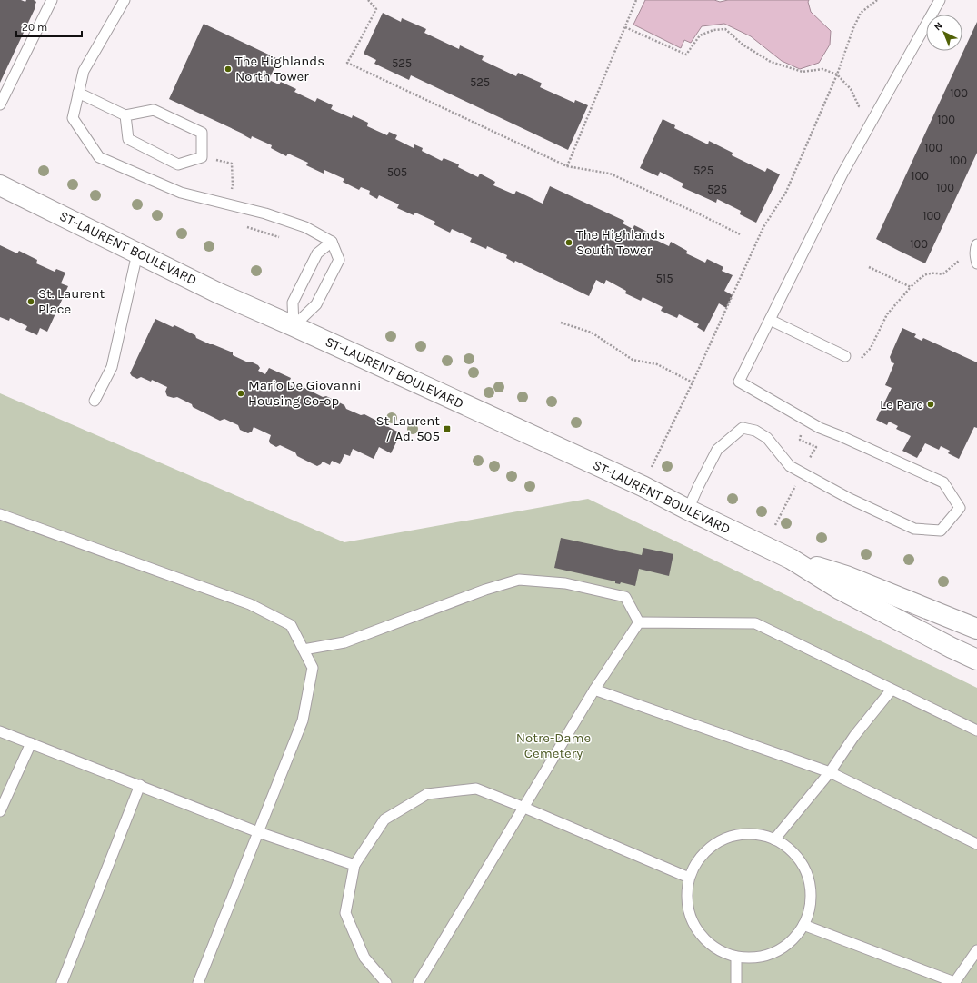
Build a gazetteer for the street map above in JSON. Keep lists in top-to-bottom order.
{
  "streets": {
    "main road": ["ST-LAURENT BOULEVARD"]
  },
  "parks": ["Notre-Dame Cemetery"],
  "places": {
    "other": [
      "The Highlands North Tower",
      "The Highlands South Tower",
      "St. Laurent Place",
      "Mario De Giovanni Housing Co-op",
      "Le Parc"
    ],
    "transit": ["St Laurent / Ad. 505"]
  },
  "house_numbers": [
    "525",
    "525",
    "100",
    "100",
    "100",
    "100",
    "525",
    "505",
    "100",
    "100",
    "525",
    "100",
    "100",
    "515"
  ],
  "scale_bar": "20 m",
  "north": "top left"
}
